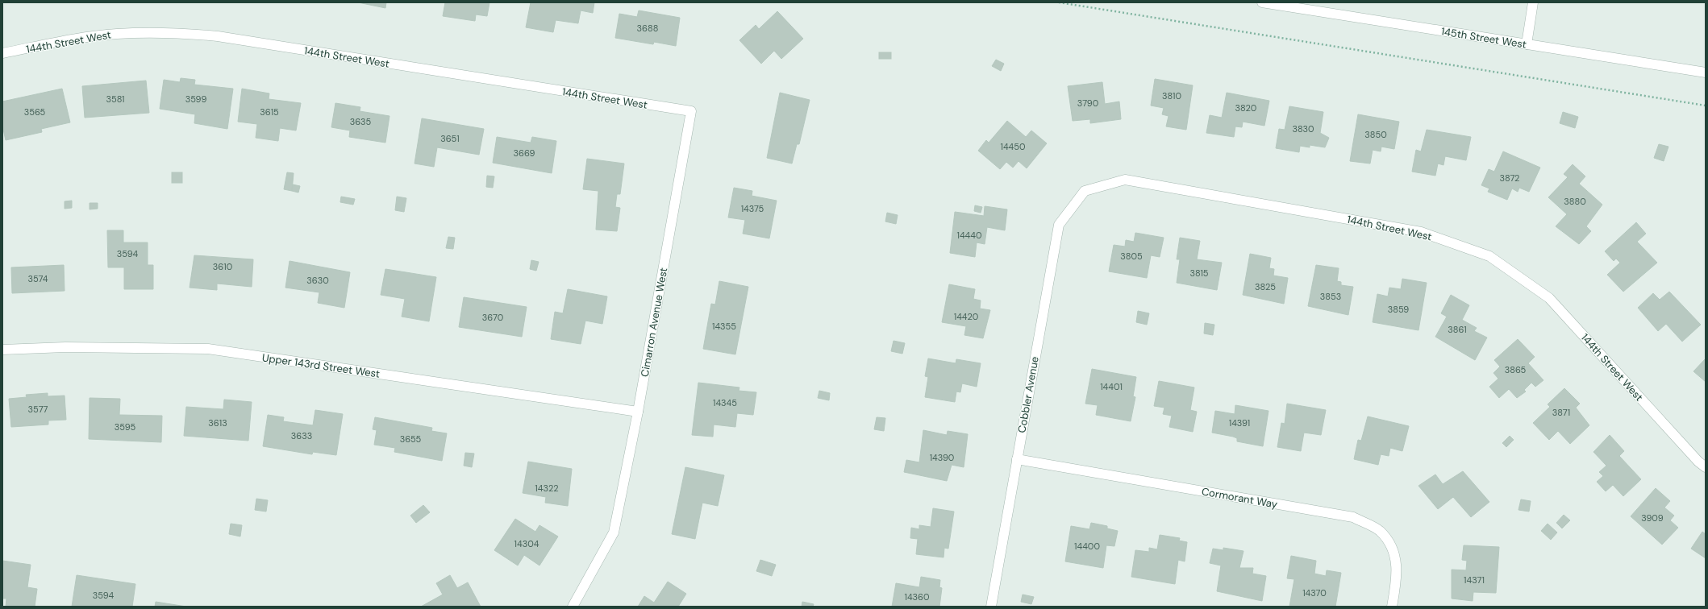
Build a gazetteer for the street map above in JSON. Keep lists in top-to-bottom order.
{
  "streets": {
    "street": [
      "145th Street West",
      "144th Street West",
      "Cimarron Avenue West",
      "Upper 143rd Street West",
      "Cobbler Avenue",
      "Cormorant Way"
    ]
  },
  "crossings": [
    ["144th Street West", "Cimarron Avenue West"],
    ["144th Street West", "Cobbler Avenue"],
    ["Cimarron Avenue West", "Upper 143rd Street West"],
    ["Cobbler Avenue", "Cormorant Way"]
  ],
  "house_numbers": [
    "3688",
    "3810",
    "3581",
    "3599",
    "3790",
    "3820",
    "3565",
    "3615",
    "3635",
    "3830",
    "3850",
    "3651",
    "14450",
    "3669",
    "3872",
    "3880",
    "14375",
    "14440",
    "3594",
    "3805",
    "3610",
    "3815",
    "3574",
    "3630",
    "3825",
    "3853",
    "3859",
    "14420",
    "3670",
    "14355",
    "3861",
    "3865",
    "14401",
    "14345",
    "3577",
    "3871",
    "3613",
    "14391",
    "3595",
    "3633",
    "3655",
    "14390",
    "14322",
    "3909",
    "14304",
    "14400",
    "14371",
    "14370",
    "3594",
    "14360"
  ]
}
